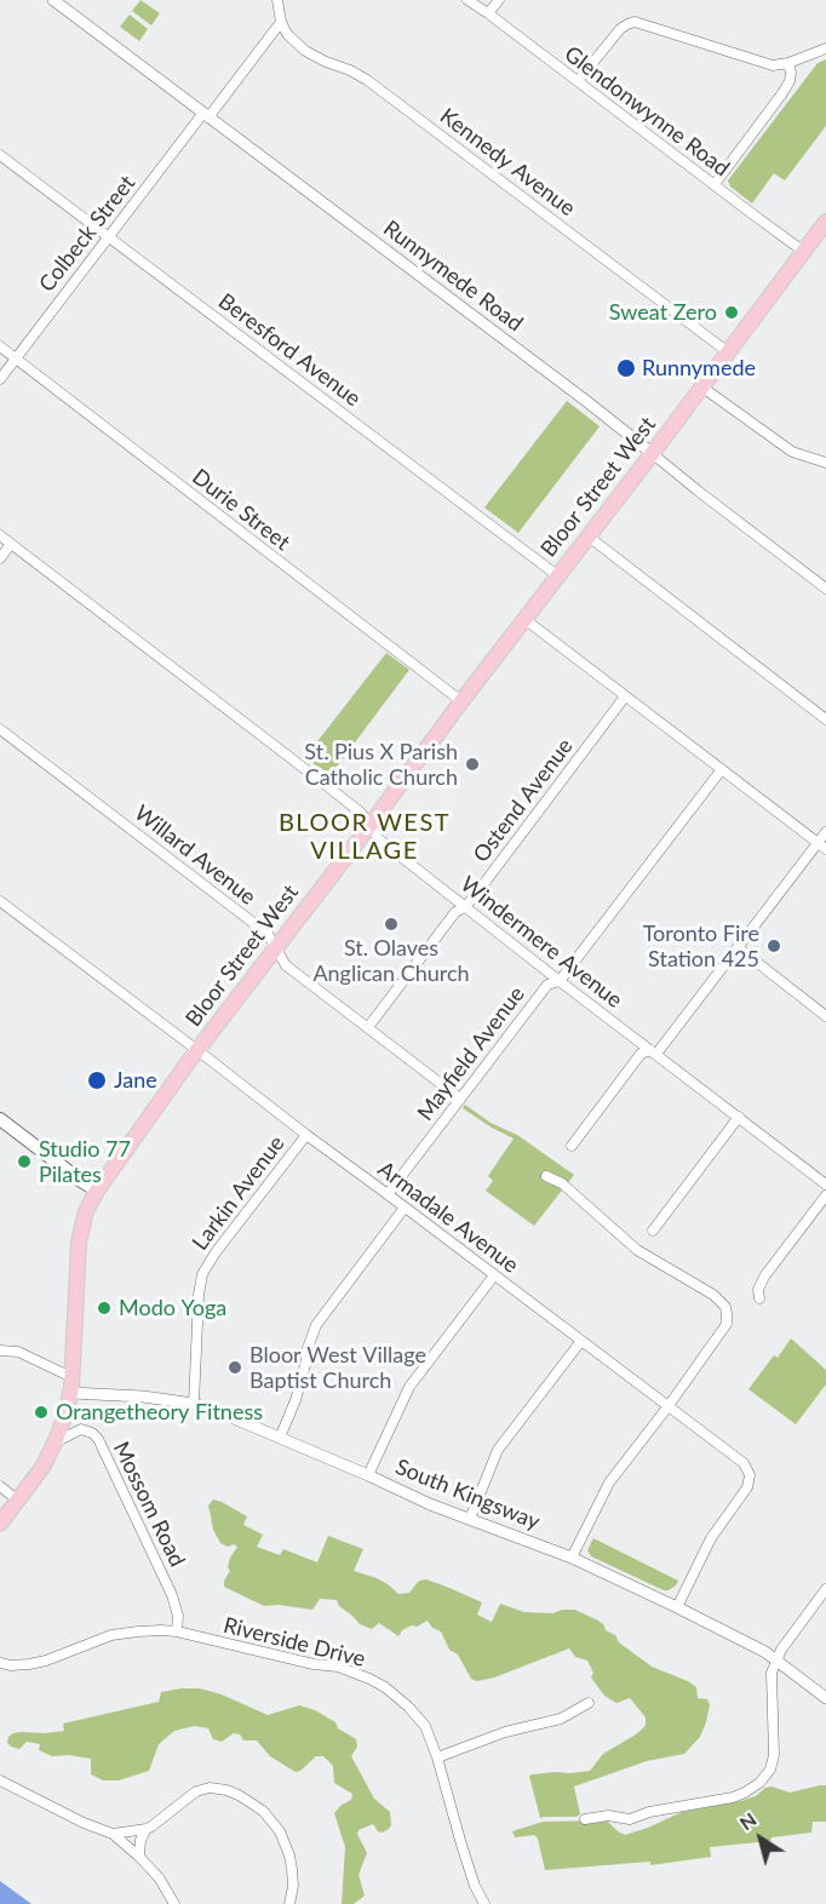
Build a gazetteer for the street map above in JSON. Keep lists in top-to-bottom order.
{
  "streets": {
    "main road": ["Bloor Street West"],
    "street": [
      "Glendonwynne Road",
      "Kennedy Avenue",
      "Colbeck Street",
      "Runnymede Road",
      "Beresford Avenue",
      "Durie Street",
      "Ostend Avenue",
      "Willard Avenue",
      "Windermere Avenue",
      "Mayfield Avenue",
      "Larkin Avenue",
      "Armadale Avenue",
      "South Kingsway",
      "Mossom Road",
      "Riverside Drive"
    ]
  },
  "crossings": [
    ["Glendonwynne Road", "Bloor Street West"],
    ["Kennedy Avenue", "Colbeck Street"],
    ["Kennedy Avenue", "Bloor Street West"],
    ["Colbeck Street", "Runnymede Road"],
    ["Colbeck Street", "Beresford Avenue"],
    ["Colbeck Street", "Durie Street"],
    ["Runnymede Road", "Bloor Street West"],
    ["Beresford Avenue", "Bloor Street West"],
    ["Bloor Street West", "Durie Street"],
    ["Bloor Street West", "Willard Avenue"],
    ["Bloor Street West", "Windermere Avenue"],
    ["Bloor Street West", "Armadale Avenue"],
    ["Bloor Street West", "South Kingsway"],
    ["Bloor Street West", "Mossom Road"],
    ["Ostend Avenue", "Willard Avenue"],
    ["Ostend Avenue", "Windermere Avenue"],
    ["Willard Avenue", "Mayfield Avenue"],
    ["Windermere Avenue", "Mayfield Avenue"],
    ["Mayfield Avenue", "Armadale Avenue"],
    ["Larkin Avenue", "Armadale Avenue"],
    ["Larkin Avenue", "South Kingsway"],
    ["Armadale Avenue", "South Kingsway"],
    ["Mossom Road", "Riverside Drive"]
  ],
  "districts": ["BLOOR WEST VILLAGE"],
  "places": [
    "Sweat Zero",
    "Runnymede",
    "St. Pius X Parish Catholic Church",
    "St. Olaves Anglican Church",
    "Toronto Fire Station 425",
    "Jane",
    "Studio 77 Pilates",
    "Modo Yoga",
    "Bloor West Village Baptist Church",
    "Orangetheory Fitness"
  ],
  "north": "top left"
}
